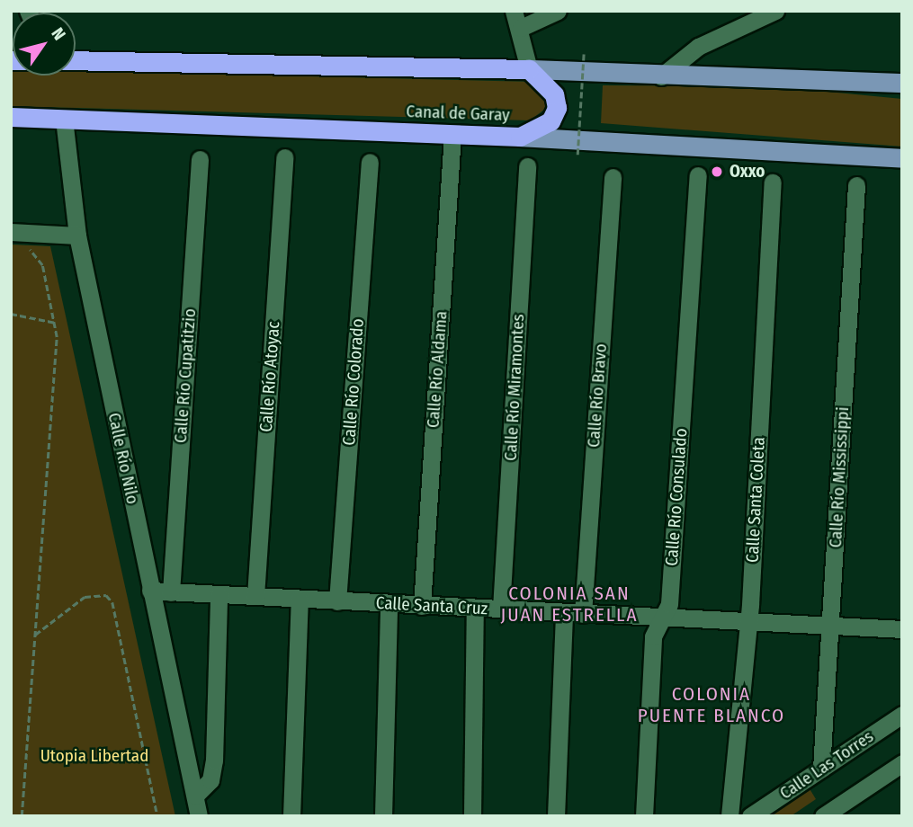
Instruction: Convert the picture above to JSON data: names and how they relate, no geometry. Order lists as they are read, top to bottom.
{
  "streets": {
    "highway": ["Canal de Garay"],
    "street": [
      "Calle Río Aldama",
      "Calle Río Cupatitzio",
      "Calle Río Atoyac",
      "Calle Río Colorado",
      "Calle Río Miramontes",
      "Calle Río Bravo",
      "Calle Río Nilo",
      "Calle Río Mississippi",
      "Calle Río Consulado",
      "Calle Santa Coleta",
      "Calle Santa Cruz",
      "Calle Las Torres"
    ]
  },
  "crossings": [
    ["Canal de Garay", "Calle Río Aldama"],
    ["Canal de Garay", "Calle Río Nilo"],
    ["Calle Río Aldama", "Calle Santa Cruz"],
    ["Calle Río Cupatitzio", "Calle Santa Cruz"],
    ["Calle Río Atoyac", "Calle Santa Cruz"],
    ["Calle Río Colorado", "Calle Santa Cruz"],
    ["Calle Río Miramontes", "Calle Santa Cruz"],
    ["Calle Río Bravo", "Calle Santa Cruz"],
    ["Calle Río Nilo", "Calle Santa Cruz"],
    ["Calle Río Mississippi", "Calle Santa Cruz"],
    ["Calle Río Mississippi", "Calle Las Torres"],
    ["Calle Río Consulado", "Calle Santa Cruz"],
    ["Calle Santa Coleta", "Calle Santa Cruz"]
  ],
  "districts": ["COLONIA SAN JUAN ESTRELLA", "COLONIA PUENTE BLANCO"],
  "parks": ["Utopia Libertad"],
  "places": ["Oxxo"],
  "north": "top right"
}
